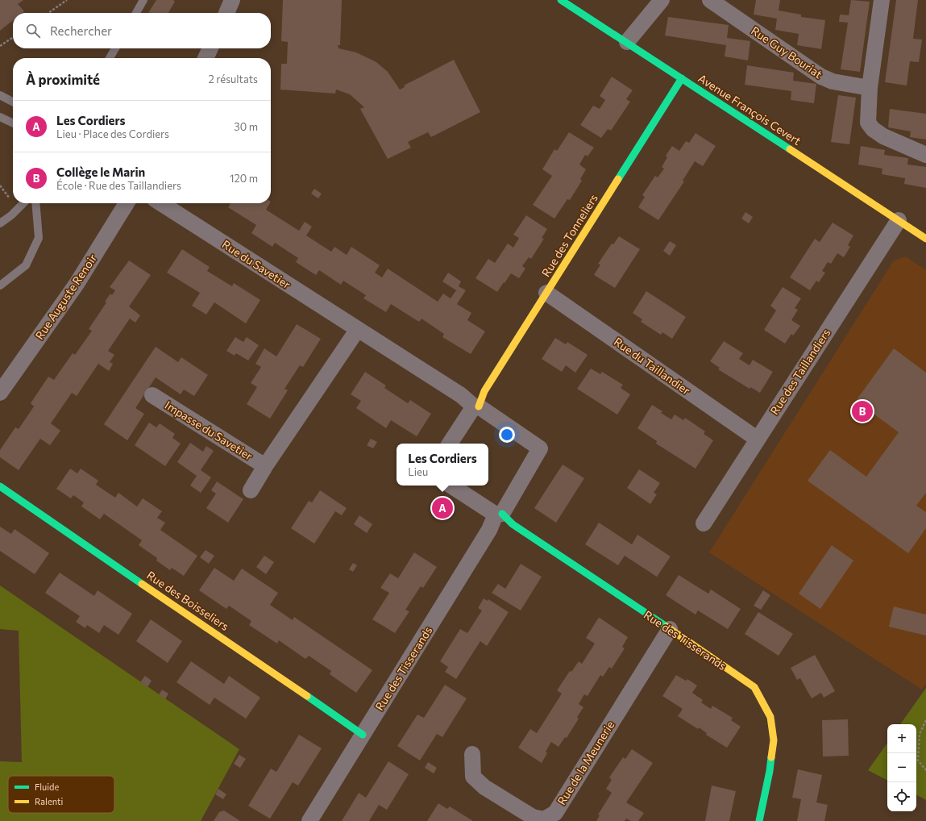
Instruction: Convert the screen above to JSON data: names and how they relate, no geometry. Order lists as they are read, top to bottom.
{
  "streets": {
    "street": [
      "Rue Guy Bouriat",
      "Avenue François Cevert",
      "Rue des Tonneliers",
      "Rue du Savetier",
      "Rue Auguste Renoir",
      "Rue du Taillandier",
      "Rue des Taillandiers",
      "Impasse du Savetier",
      "Rue des Boisseliers",
      "Rue des Tisserands",
      "Rue de la Meunerie"
    ]
  },
  "crossings": [
    ["Avenue François Cevert", "Rue des Tonneliers"],
    ["Avenue François Cevert", "Rue des Taillandiers"],
    ["Rue des Tonneliers", "Rue du Savetier"],
    ["Rue des Tonneliers", "Rue du Taillandier"],
    ["Rue du Savetier", "Rue des Tisserands"],
    ["Rue du Taillandier", "Rue des Taillandiers"],
    ["Rue des Boisseliers", "Rue des Tisserands"],
    ["Rue des Tisserands", "Rue de la Meunerie"]
  ],
  "legend": ["Fluide", "Ralenti"],
  "page": {
    "search": "Rechercher",
    "heading": ["À proximité", "2 résultats"],
    "list": [
      {
        "mark": "A",
        "name": "Les Cordiers",
        "note": "Lieu · Place des Cordiers",
        "value": "30 m"
      },
      {
        "mark": "B",
        "name": "Collège le Marin",
        "note": "École · Rue des Taillandiers",
        "value": "120 m"
      }
    ],
    "pins": ["B", "A"],
    "popup": ["Les Cordiers", "Lieu"],
    "map_buttons": ["+", "−"]
  }
}
